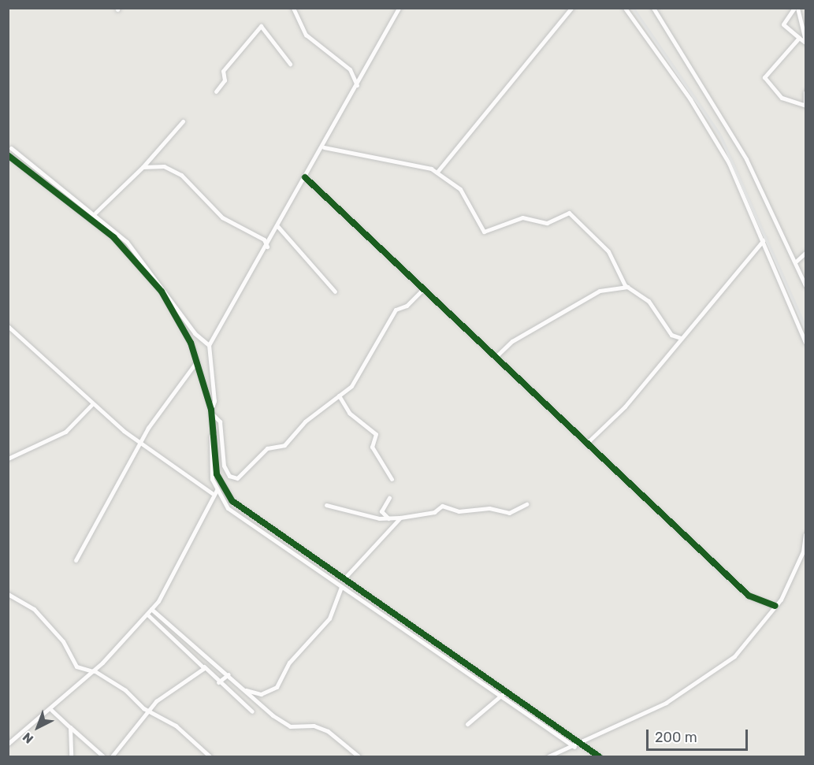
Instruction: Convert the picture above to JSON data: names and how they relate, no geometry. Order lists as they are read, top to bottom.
{
  "scale_bar": "200 m",
  "north": "bottom left"
}
